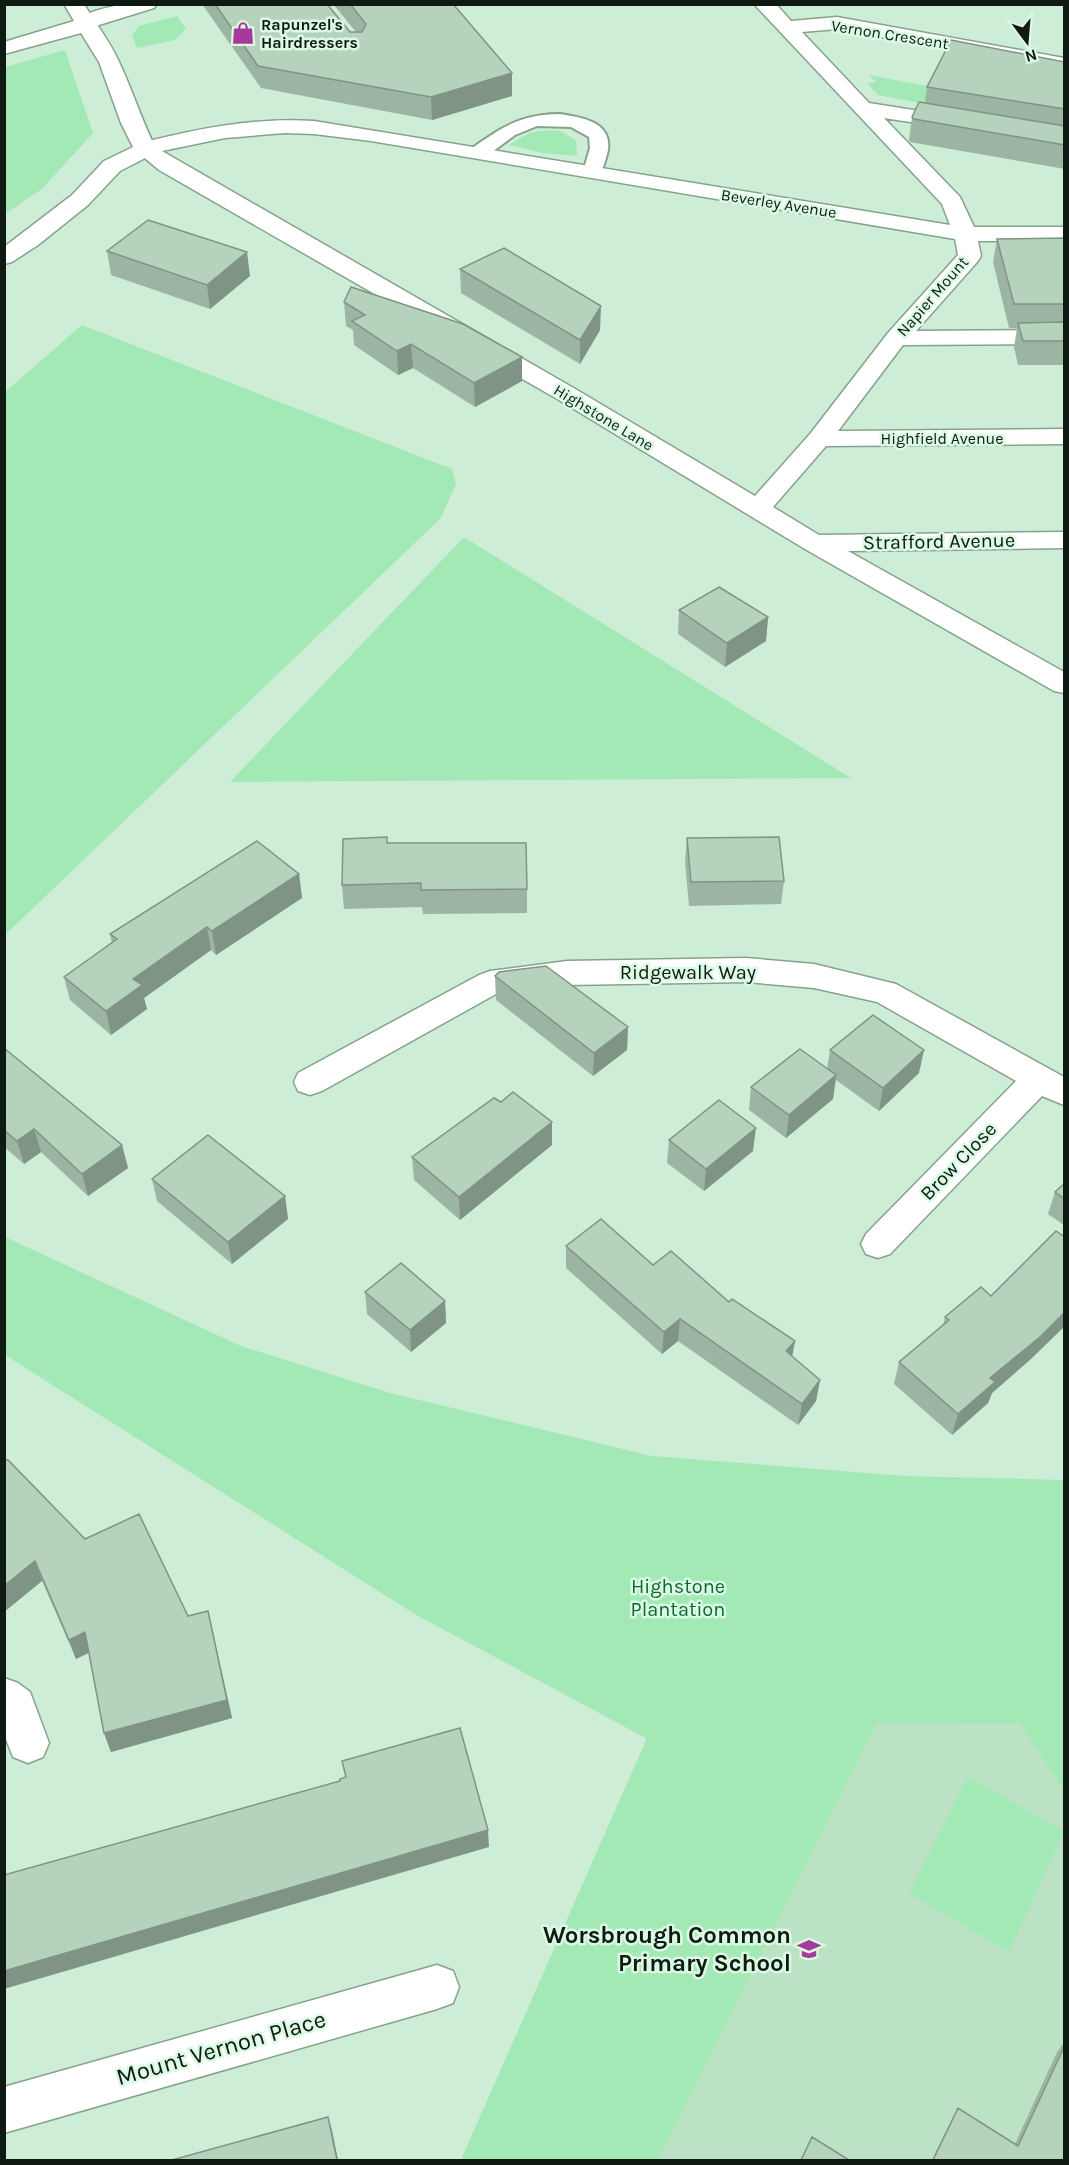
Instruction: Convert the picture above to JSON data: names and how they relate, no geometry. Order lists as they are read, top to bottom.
{
  "streets": {
    "street": [
      "Vernon Crescent",
      "Beverley Avenue",
      "Napier Mount",
      "Highstone Lane",
      "Highfield Avenue",
      "Strafford Avenue",
      "Ridgewalk Way",
      "Brow Close",
      "Mount Vernon Place"
    ]
  },
  "crossings": [
    ["Vernon Crescent", "Napier Mount"],
    ["Beverley Avenue", "Napier Mount"],
    ["Beverley Avenue", "Highstone Lane"],
    ["Napier Mount", "Highstone Lane"],
    ["Napier Mount", "Highfield Avenue"],
    ["Highstone Lane", "Strafford Avenue"],
    ["Ridgewalk Way", "Brow Close"]
  ],
  "parks": ["Highstone Plantation"],
  "places": {
    "shop": ["Rapunzel's Hairdressers"],
    "school or university": ["Worsbrough Common Primary School"]
  },
  "north": "bottom"
}
